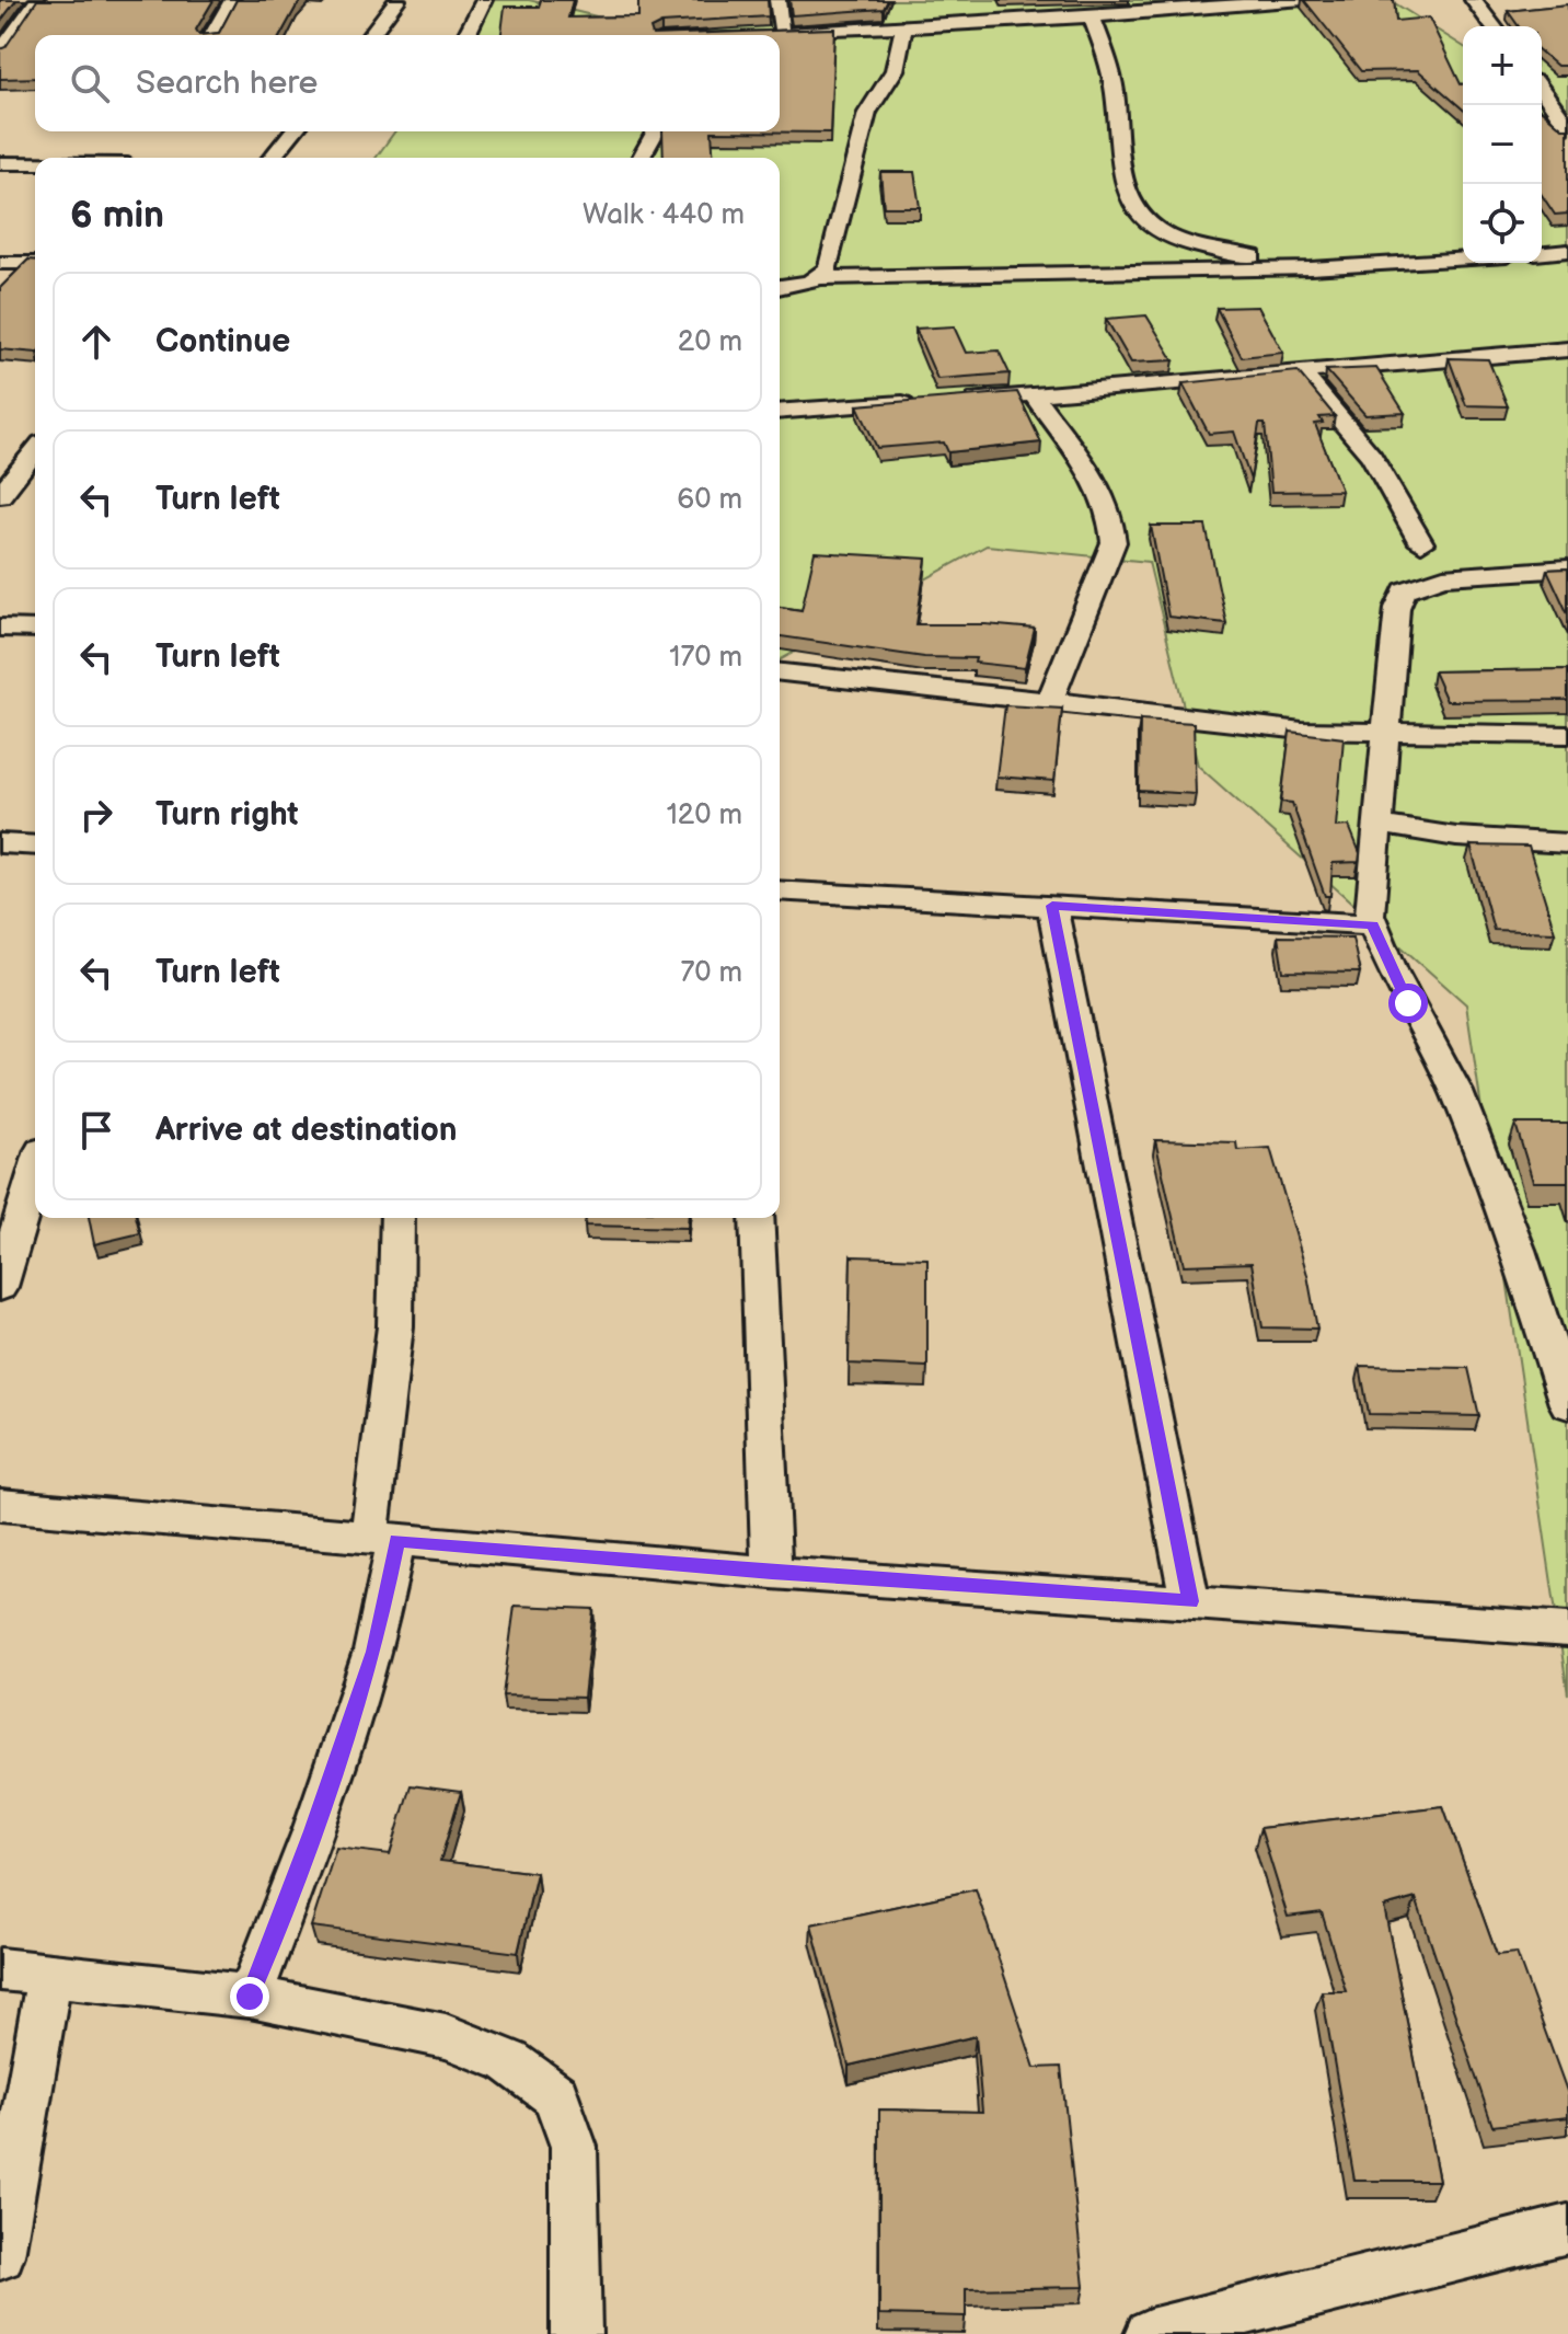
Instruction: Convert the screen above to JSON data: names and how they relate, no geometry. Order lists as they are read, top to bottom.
{
  "page": {
    "map_buttons": ["+", "−"],
    "search": "Search here",
    "heading": ["6 min", "Walk · 440 m"],
    "list": [
      ["Continue", "20 m"],
      ["Turn left", "60 m"],
      ["Turn left", "170 m"],
      ["Turn right", "120 m"],
      ["Turn left", "70 m"],
      "Arrive at destination"
    ]
  }
}
